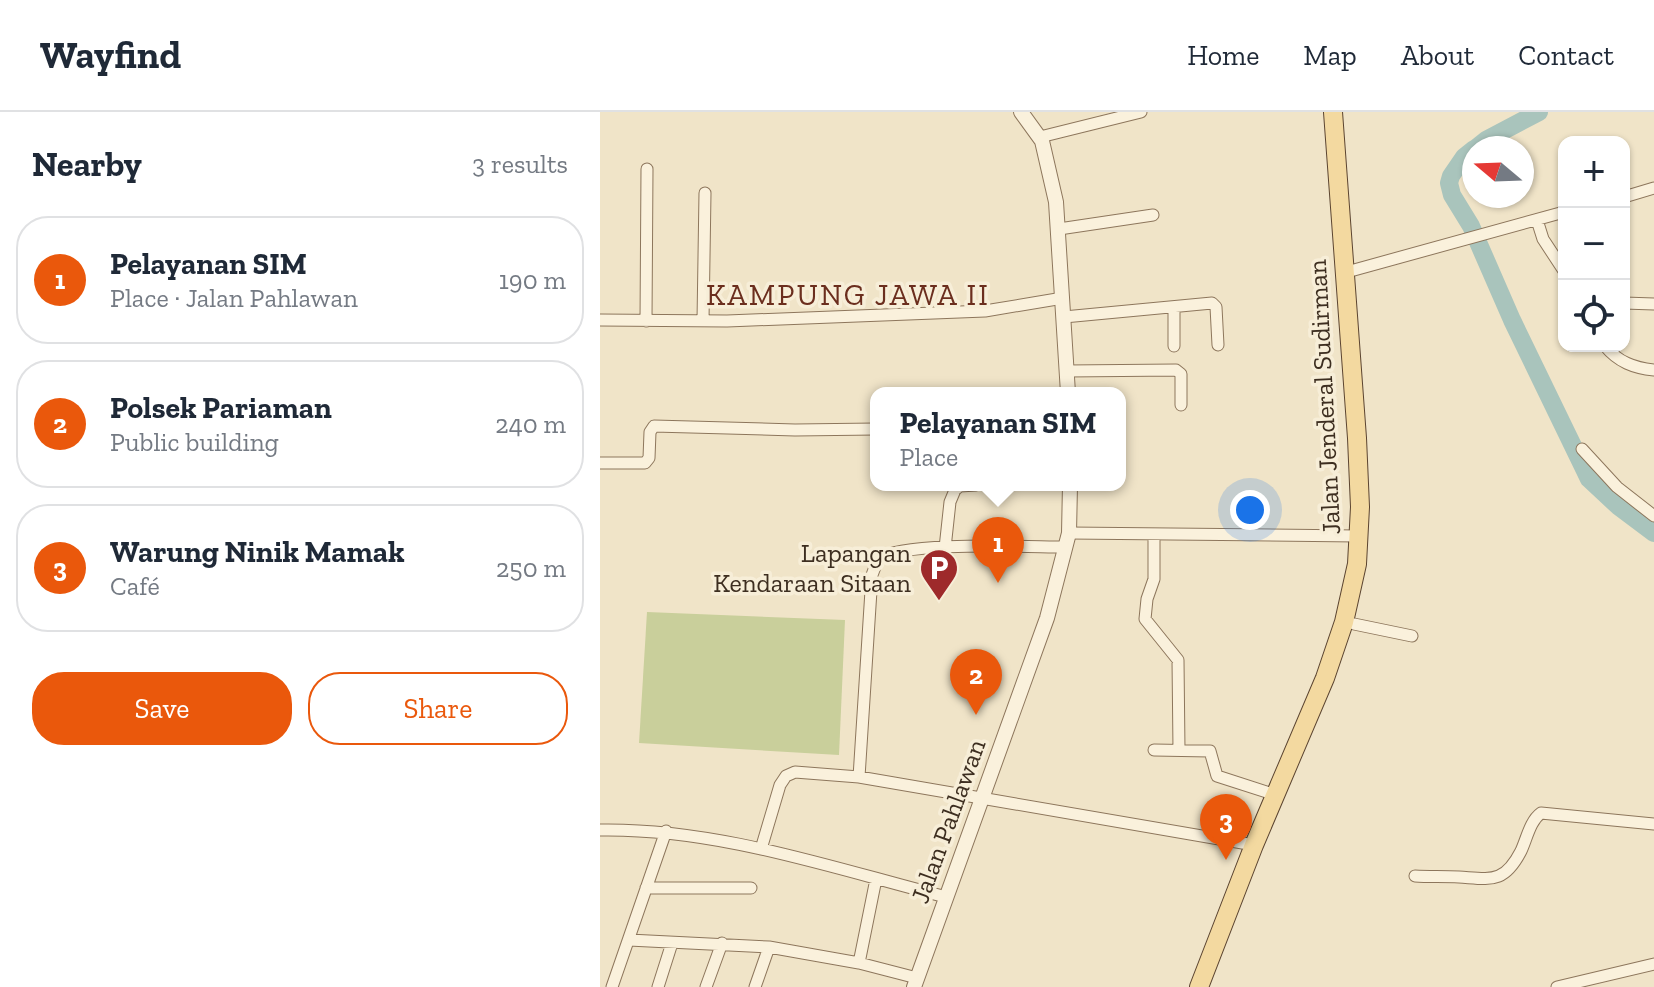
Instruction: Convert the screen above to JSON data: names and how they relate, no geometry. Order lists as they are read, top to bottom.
{
  "streets": {
    "main road": ["Jalan Jenderal Sudirman"],
    "street": ["Jalan Pahlawan"]
  },
  "districts": ["KAMPUNG JAWA II"],
  "places": {
    "parking": ["Lapangan Kendaraan Sitaan"]
  },
  "north": "left",
  "page": {
    "header": "Wayfind",
    "nav": [
      "Home",
      "Map",
      "About",
      "Contact"
    ],
    "heading": ["Nearby", "3 results"],
    "map_buttons": ["+", "−"],
    "list": [
      {
        "mark": "1",
        "name": "Pelayanan SIM",
        "note": "Place · Jalan Pahlawan",
        "value": "190 m"
      },
      {
        "mark": "2",
        "name": "Polsek Pariaman",
        "note": "Public building",
        "value": "240 m"
      },
      {
        "mark": "3",
        "name": "Warung Ninik Mamak",
        "note": "Café",
        "value": "250 m"
      }
    ],
    "popup": ["Pelayanan SIM", "Place"],
    "pins": ["1", "2", "3"],
    "buttons": ["Save", "Share"]
  }
}
